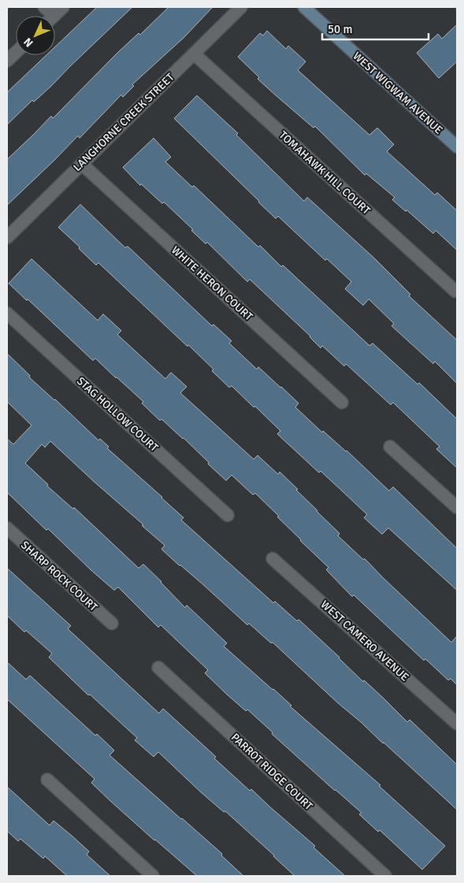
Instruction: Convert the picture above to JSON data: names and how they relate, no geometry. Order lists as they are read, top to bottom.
{
  "streets": {
    "street": [
      "WEST WIGWAM AVENUE",
      "LANGHORNE CREEK STREET",
      "TOMAHAWK HILL COURT",
      "WHITE HERON COURT",
      "STAG HOLLOW COURT",
      "SHARP ROCK COURT",
      "WEST CAMERO AVENUE",
      "PARROT RIDGE COURT"
    ]
  },
  "crossings": [
    ["LANGHORNE CREEK STREET", "TOMAHAWK HILL COURT"],
    ["LANGHORNE CREEK STREET", "WHITE HERON COURT"]
  ],
  "scale_bar": "50 m",
  "north": "bottom left"
}
